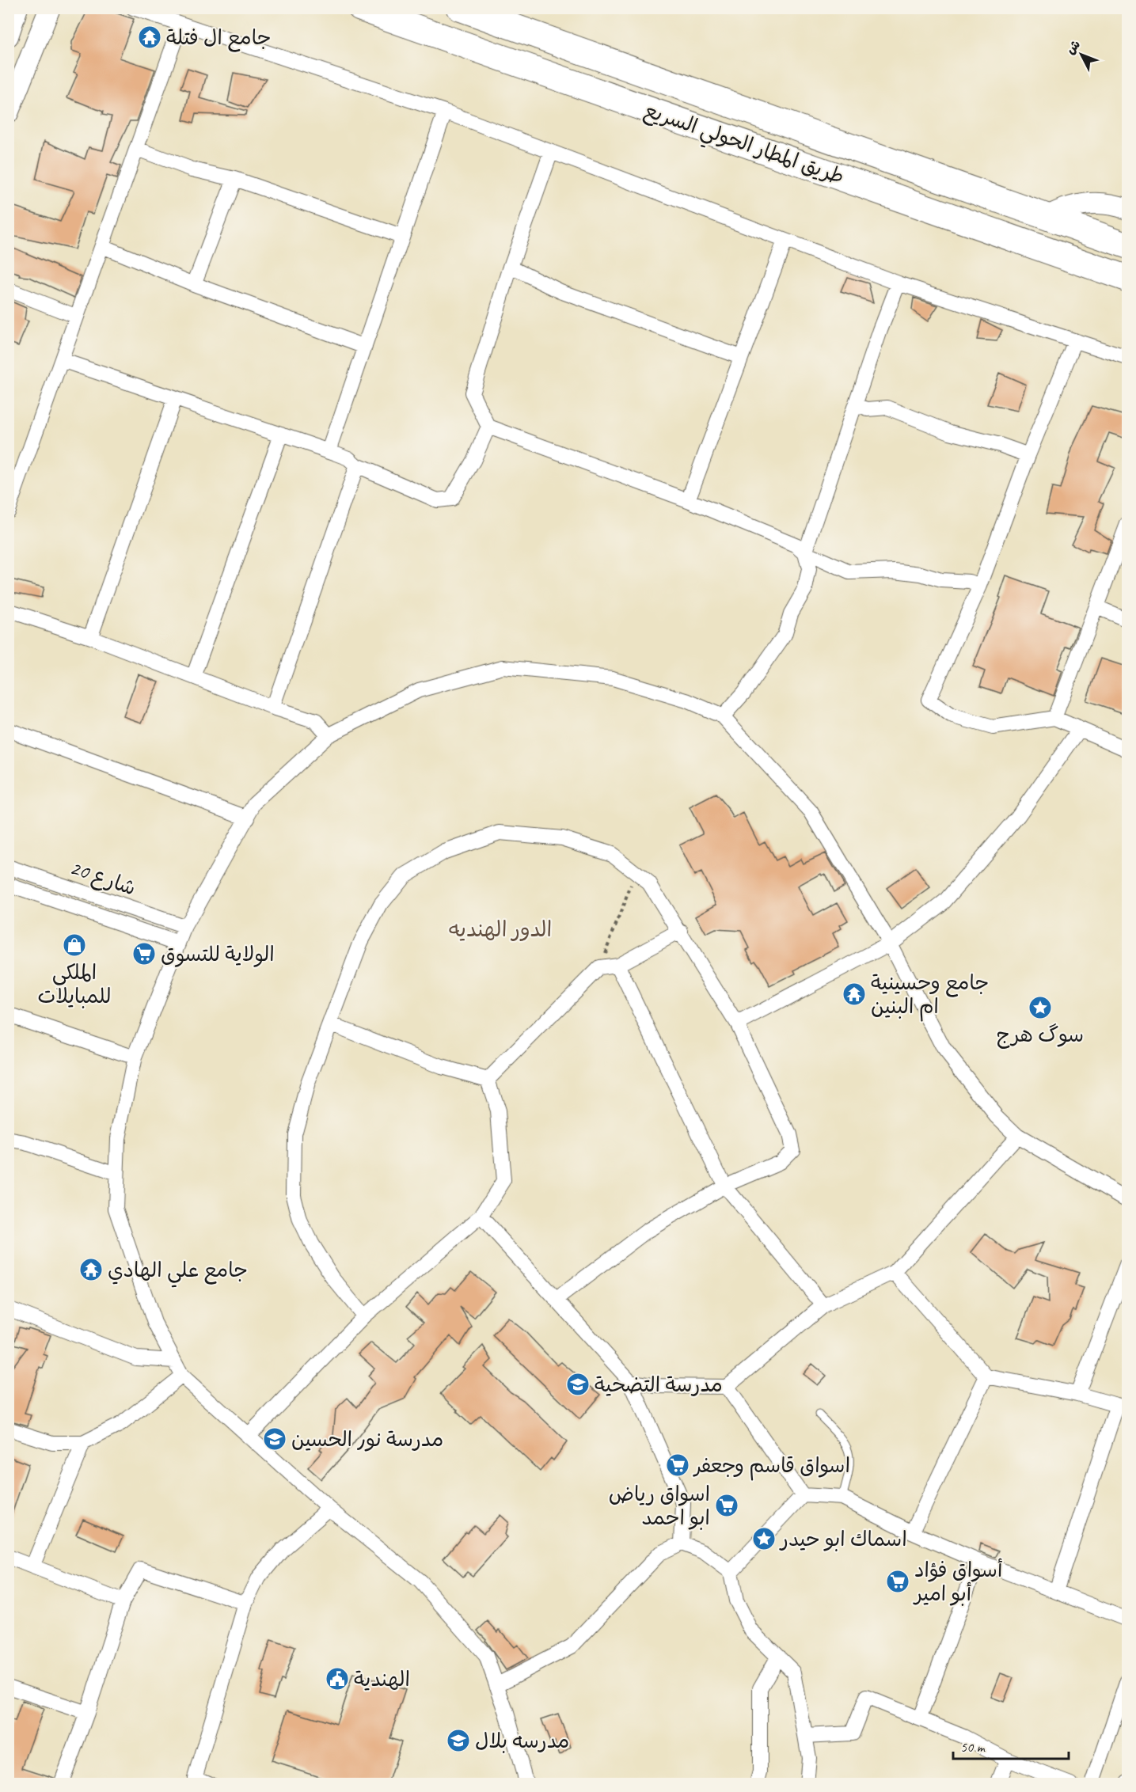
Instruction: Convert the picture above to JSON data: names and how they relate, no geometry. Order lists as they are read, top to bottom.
{
  "streets": {
    "highway": ["طريق المطار الحولي السريع"],
    "street": ["شارع 20"]
  },
  "districts": ["الدور الهنديه"],
  "places": {
    "temple": ["جامع ال فتلة", "جامع وحسينية ام البنين", "جامع علي الهادي"],
    "shop": ["الملكي للمبايلات"],
    "supermarket": [
      "الولاية للتسوق",
      "اسواق قاسم وجعفر",
      "اسواق رياض ابو احمد",
      "أسواق فؤاد أبو امير"
    ],
    "place": ["سوگ هرج", "اسماك ابو حيدر"],
    "school or university": ["مدرسة التضحية", "مدرسة نور الحسين", "مدرسه بلال"],
    "public building": ["الهندية"]
  },
  "scale_bar": "50 m",
  "north": "top left"
}
